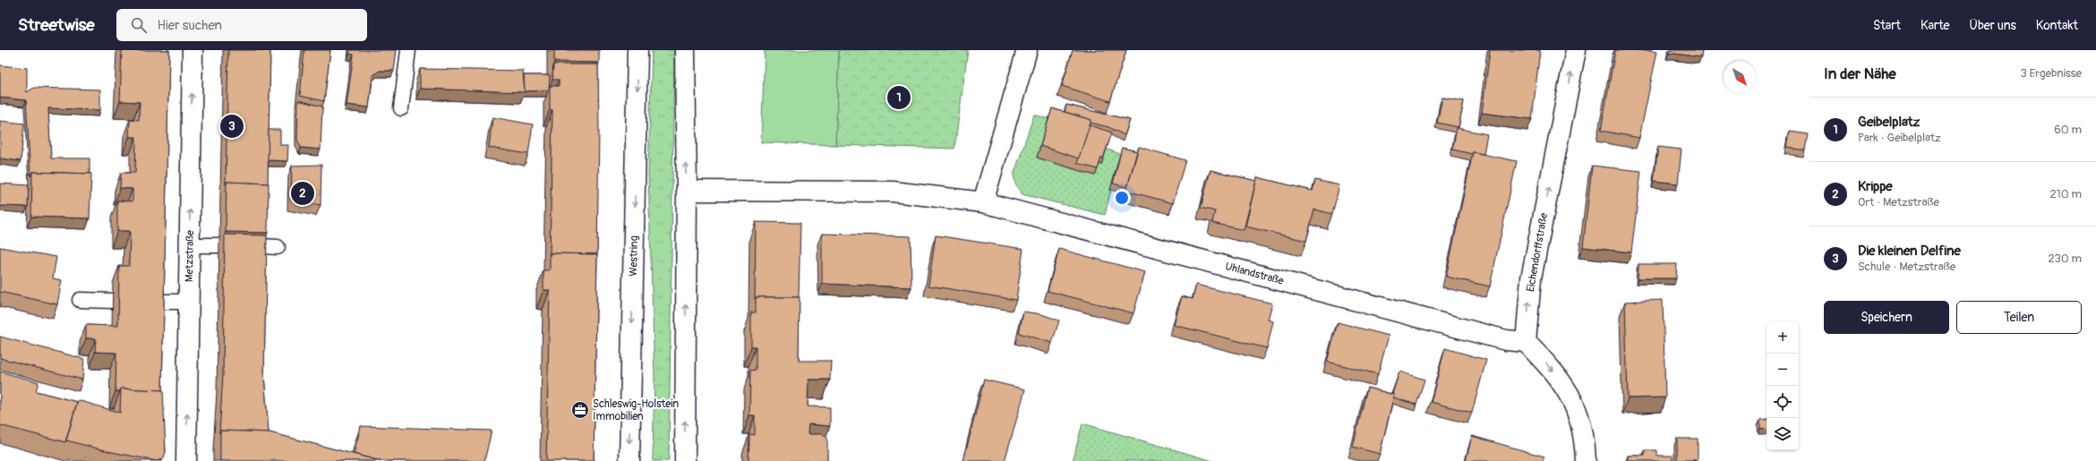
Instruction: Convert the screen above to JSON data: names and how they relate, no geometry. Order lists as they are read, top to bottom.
{
  "streets": {
    "street": [
      "Eichendorffstraße",
      "Metzstraße",
      "Westring",
      "Uhlandstraße"
    ]
  },
  "crossings": [
    ["Eichendorffstraße", "Uhlandstraße"]
  ],
  "one_way": ["Eichendorffstraße", "Metzstraße"],
  "places": {
    "office": ["Schleswig-Holstein Immobilien"]
  },
  "north": "bottom right",
  "page": {
    "header": "Streetwise",
    "search": "Hier suchen",
    "nav": [
      "Start",
      "Karte",
      "Über uns",
      "Kontakt"
    ],
    "heading": ["In der Nähe", "3 Ergebnisse"],
    "pins": ["1", "3", "2"],
    "list": [
      {
        "mark": "1",
        "name": "Geibelplatz",
        "note": "Park · Geibelplatz",
        "value": "60 m"
      },
      {
        "mark": "2",
        "name": "Krippe",
        "note": "Ort · Metzstraße",
        "value": "210 m"
      },
      {
        "mark": "3",
        "name": "Die kleinen Delfine",
        "note": "Schule · Metzstraße",
        "value": "230 m"
      }
    ],
    "buttons": ["Speichern", "Teilen"],
    "map_buttons": ["+", "−"]
  }
}
